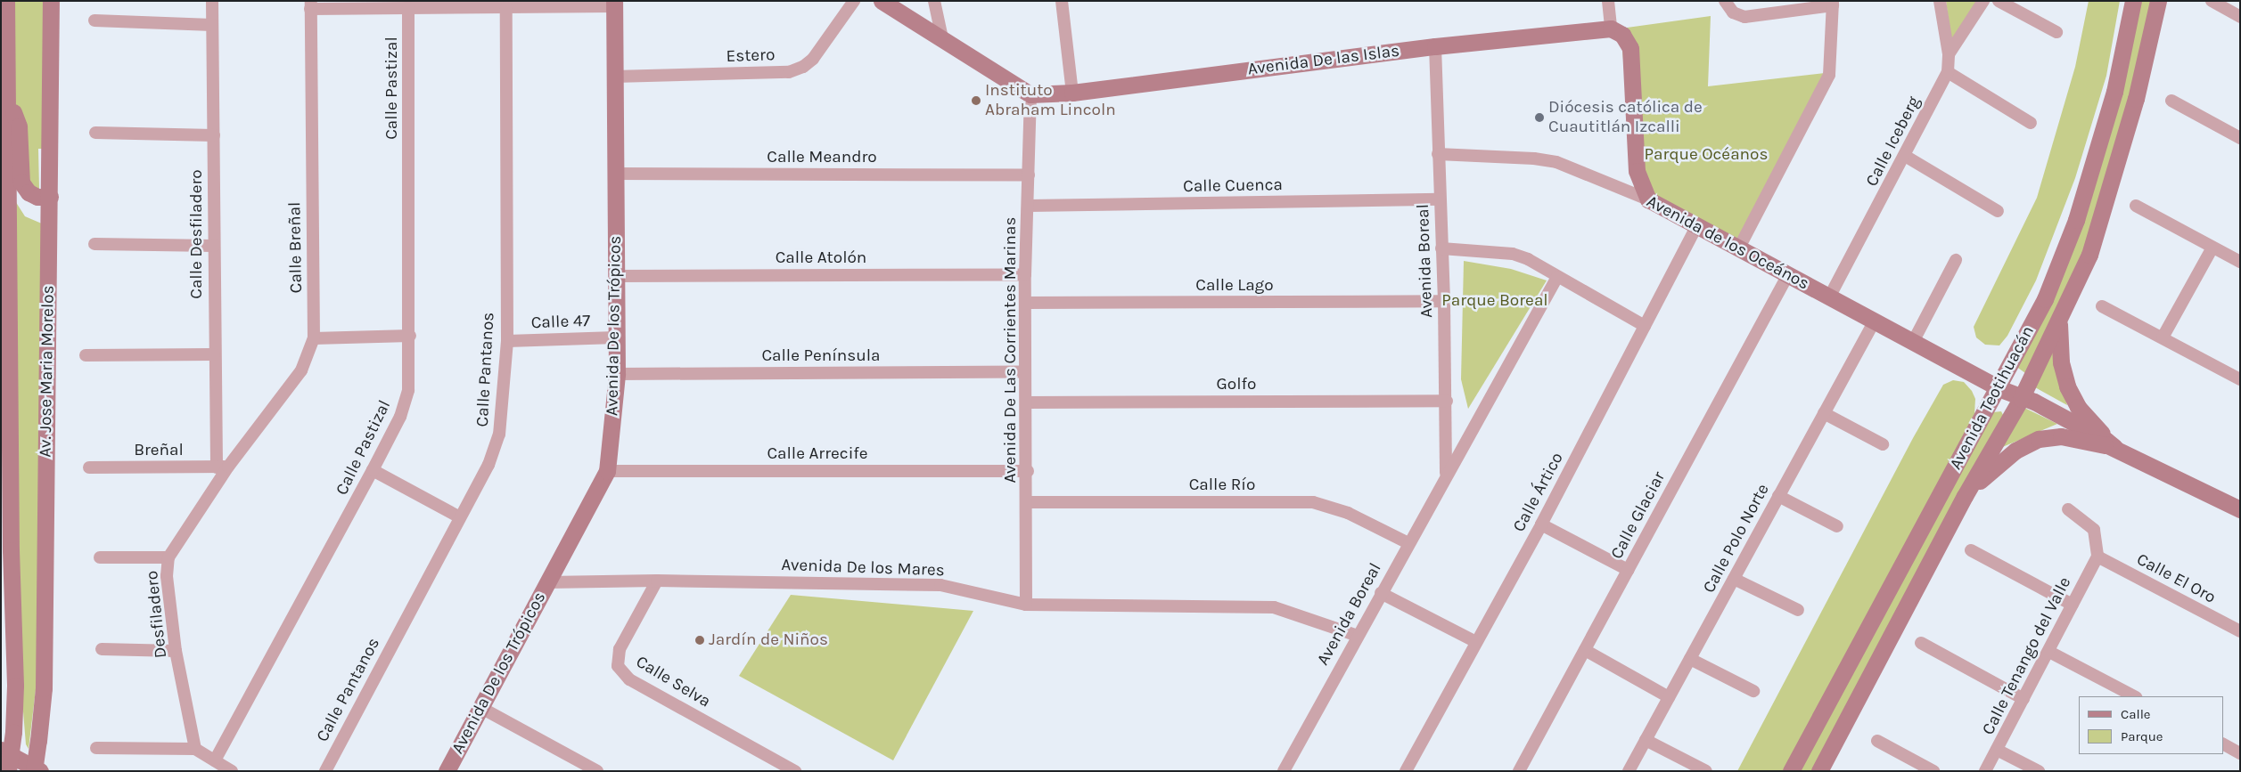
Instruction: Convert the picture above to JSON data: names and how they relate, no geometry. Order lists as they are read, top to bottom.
{
  "streets": {
    "main road": [
      "Avenida De las Islas",
      "Avenida de los Oceános",
      "Avenida De los Trópicos",
      "Av. Jose Maria Morelos",
      "Avenida Teotihuacán"
    ],
    "street": [
      "Estero",
      "Calle Pastizal",
      "Calle Iceberg",
      "Calle Meandro",
      "Calle Cuenca",
      "Calle Desfiladero",
      "Calle Breñal",
      "Calle Atolón",
      "Avenida Boreal",
      "Calle Lago",
      "Calle 47",
      "Avenida De Las Corrientes Marinas",
      "Calle Península",
      "Calle Pantanos",
      "Golfo",
      "Breñal",
      "Calle Arrecife",
      "Calle Río",
      "Calle Ártico",
      "Calle Glaciar",
      "Calle Polo Norte",
      "Avenida De los Mares",
      "Calle El Oro",
      "Desfiladero",
      "Calle Tenango del Valle",
      "Calle Selva"
    ]
  },
  "crossings": [
    ["Estero", "Avenida De los Trópicos"],
    ["Avenida De las Islas", "Avenida Boreal"],
    ["Avenida De las Islas", "Avenida De Las Corrientes Marinas"],
    ["Calle Iceberg", "Avenida de los Oceános"],
    ["Calle Meandro", "Avenida De los Trópicos"],
    ["Calle Meandro", "Avenida De Las Corrientes Marinas"],
    ["Calle Cuenca", "Avenida Boreal"],
    ["Calle Cuenca", "Avenida De Las Corrientes Marinas"],
    ["Calle Desfiladero", "Calle Breñal"],
    ["Calle Desfiladero", "Breñal"],
    ["Calle Desfiladero", "Desfiladero"],
    ["Avenida de los Oceános", "Avenida Boreal"],
    ["Avenida de los Oceános", "Avenida Teotihuacán"],
    ["Avenida de los Oceános", "Calle Ártico"],
    ["Avenida de los Oceános", "Calle Glaciar"],
    ["Avenida de los Oceános", "Calle Polo Norte"],
    ["Calle Breñal", "Breñal"],
    ["Calle Breñal", "Desfiladero"],
    ["Calle Atolón", "Avenida De los Trópicos"],
    ["Calle Atolón", "Avenida De Las Corrientes Marinas"],
    ["Avenida Boreal", "Calle Lago"],
    ["Avenida Boreal", "Golfo"],
    ["Avenida Boreal", "Calle Río"],
    ["Avenida Boreal", "Avenida De los Mares"],
    ["Calle Lago", "Avenida De Las Corrientes Marinas"],
    ["Calle 47", "Avenida De los Trópicos"],
    ["Calle 47", "Calle Pantanos"],
    ["Avenida De los Trópicos", "Calle Península"],
    ["Avenida De los Trópicos", "Calle Arrecife"],
    ["Avenida De los Trópicos", "Avenida De los Mares"],
    ["Avenida De Las Corrientes Marinas", "Calle Península"],
    ["Avenida De Las Corrientes Marinas", "Golfo"],
    ["Avenida De Las Corrientes Marinas", "Calle Arrecife"],
    ["Avenida De Las Corrientes Marinas", "Calle Río"],
    ["Avenida De Las Corrientes Marinas", "Avenida De los Mares"],
    ["Breñal", "Desfiladero"],
    ["Avenida De los Mares", "Calle Selva"],
    ["Calle El Oro", "Calle Tenango del Valle"]
  ],
  "parks": ["Parque Océanos", "Parque Boreal"],
  "places": ["Instituto Abraham Lincoln", "Diócesis católica de Cuautitlán Izcalli", "Jardín de Niños"],
  "legend": ["Calle", "Parque"]
}
